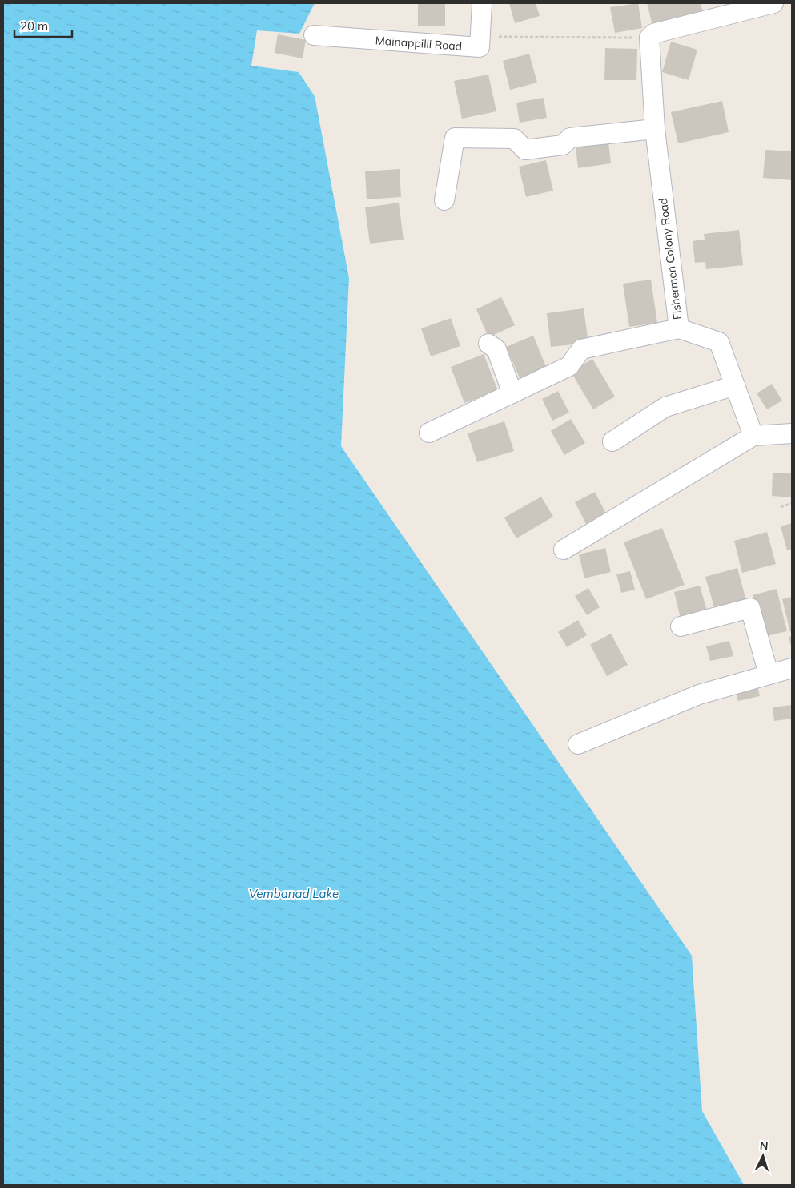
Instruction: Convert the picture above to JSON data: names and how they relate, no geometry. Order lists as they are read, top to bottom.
{
  "streets": {
    "street": ["Mainappilli Road", "Fishermen Colony Road"]
  },
  "water": ["Vembanad Lake"],
  "scale_bar": "20 m",
  "north": "top"
}
